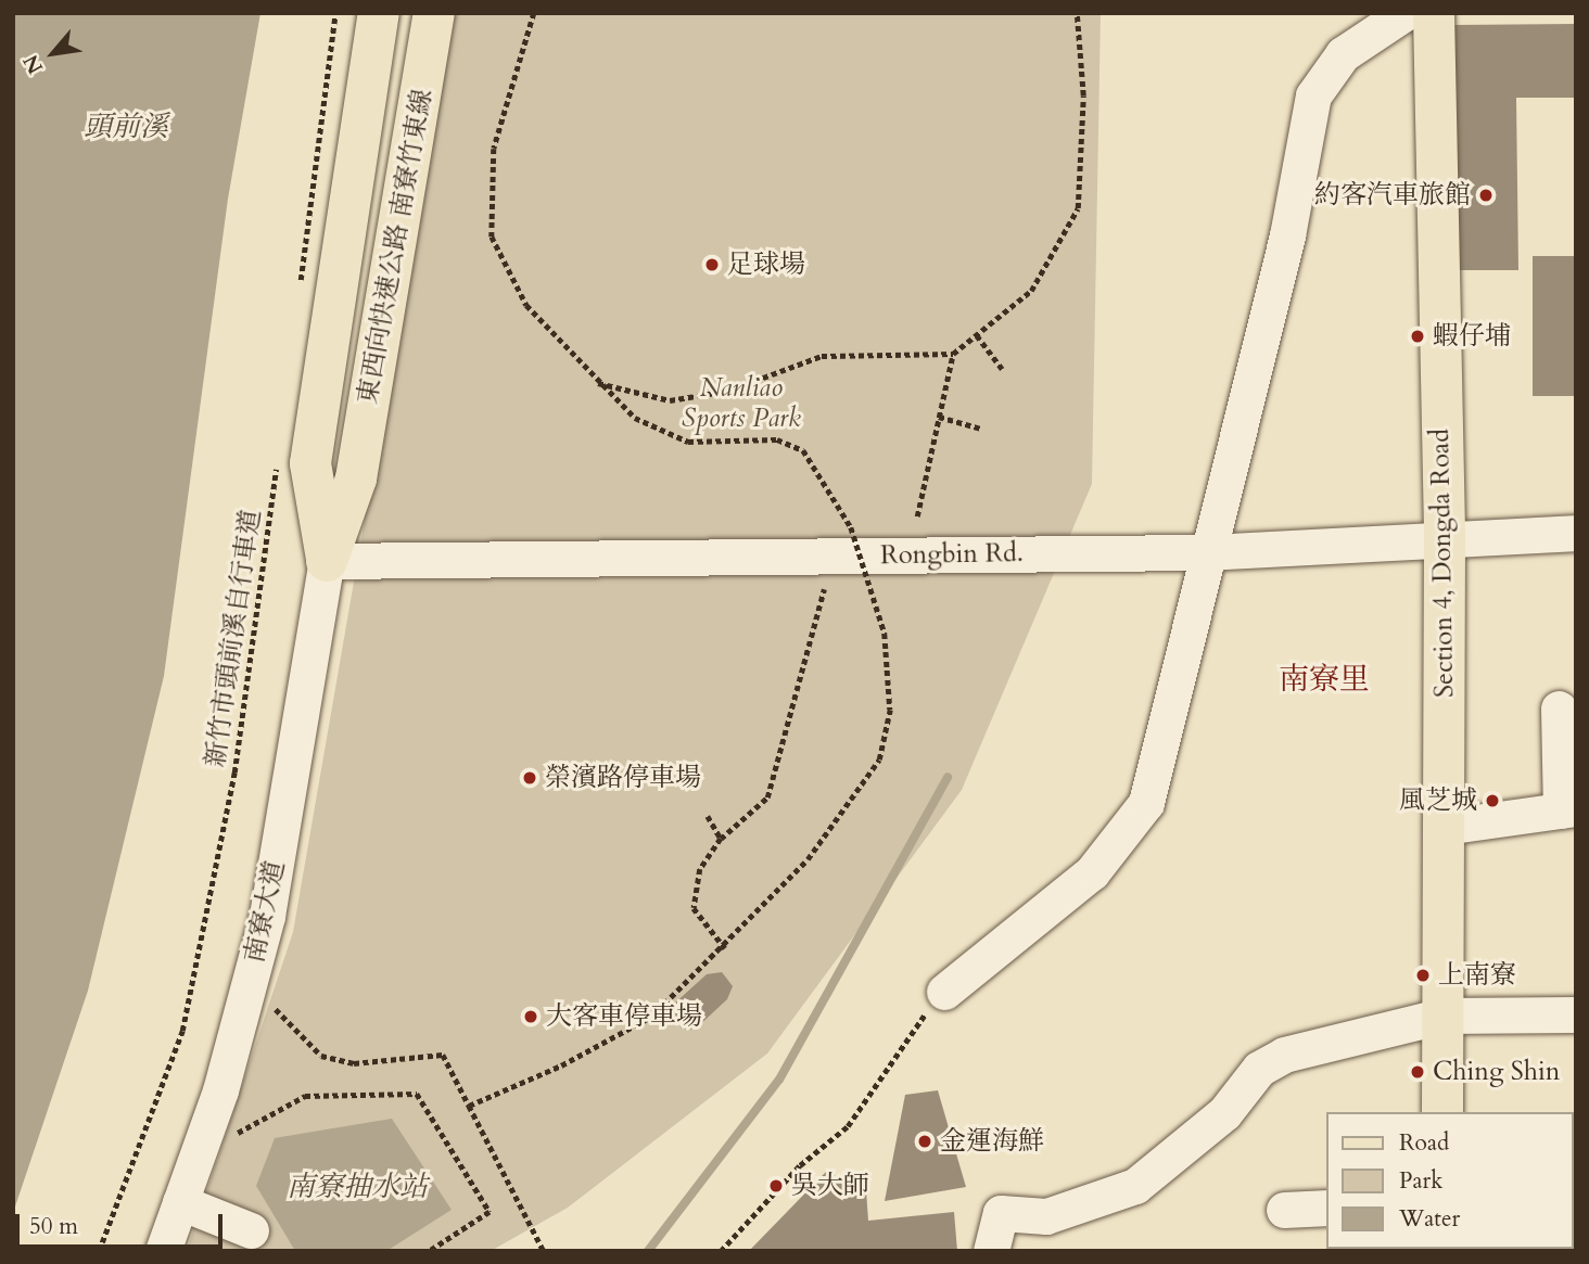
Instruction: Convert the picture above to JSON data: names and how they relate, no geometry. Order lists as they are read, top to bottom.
{
  "streets": {
    "main road": ["東西向快速公路 南寮竹東線", "Section 4, Dongda Road"],
    "street": ["Rongbin Rd.", "南寮大道"],
    "path": ["新竹市頭前溪自行車道"]
  },
  "crossings": [
    ["東西向快速公路 南寮竹東線", "Rongbin Rd."],
    ["東西向快速公路 南寮竹東線", "新竹市頭前溪自行車道"],
    ["東西向快速公路 南寮竹東線", "南寮大道"],
    ["Rongbin Rd.", "Section 4, Dongda Road"],
    ["Rongbin Rd.", "南寮大道"]
  ],
  "districts": ["南寮里"],
  "water": ["頭前溪", "南寮抽水站"],
  "parks": ["Nanliao Sports Park"],
  "places": [
    "約客汽車旅館",
    "足球場",
    "蝦仔埔",
    "榮濱路停車場",
    "風芝城",
    "上南寮",
    "大客車停車場",
    "Ching Shin",
    "金運海鮮",
    "吳大師"
  ],
  "legend": ["Road", "Park", "Water"],
  "scale_bar": "50 m",
  "north": "bottom left"
}
